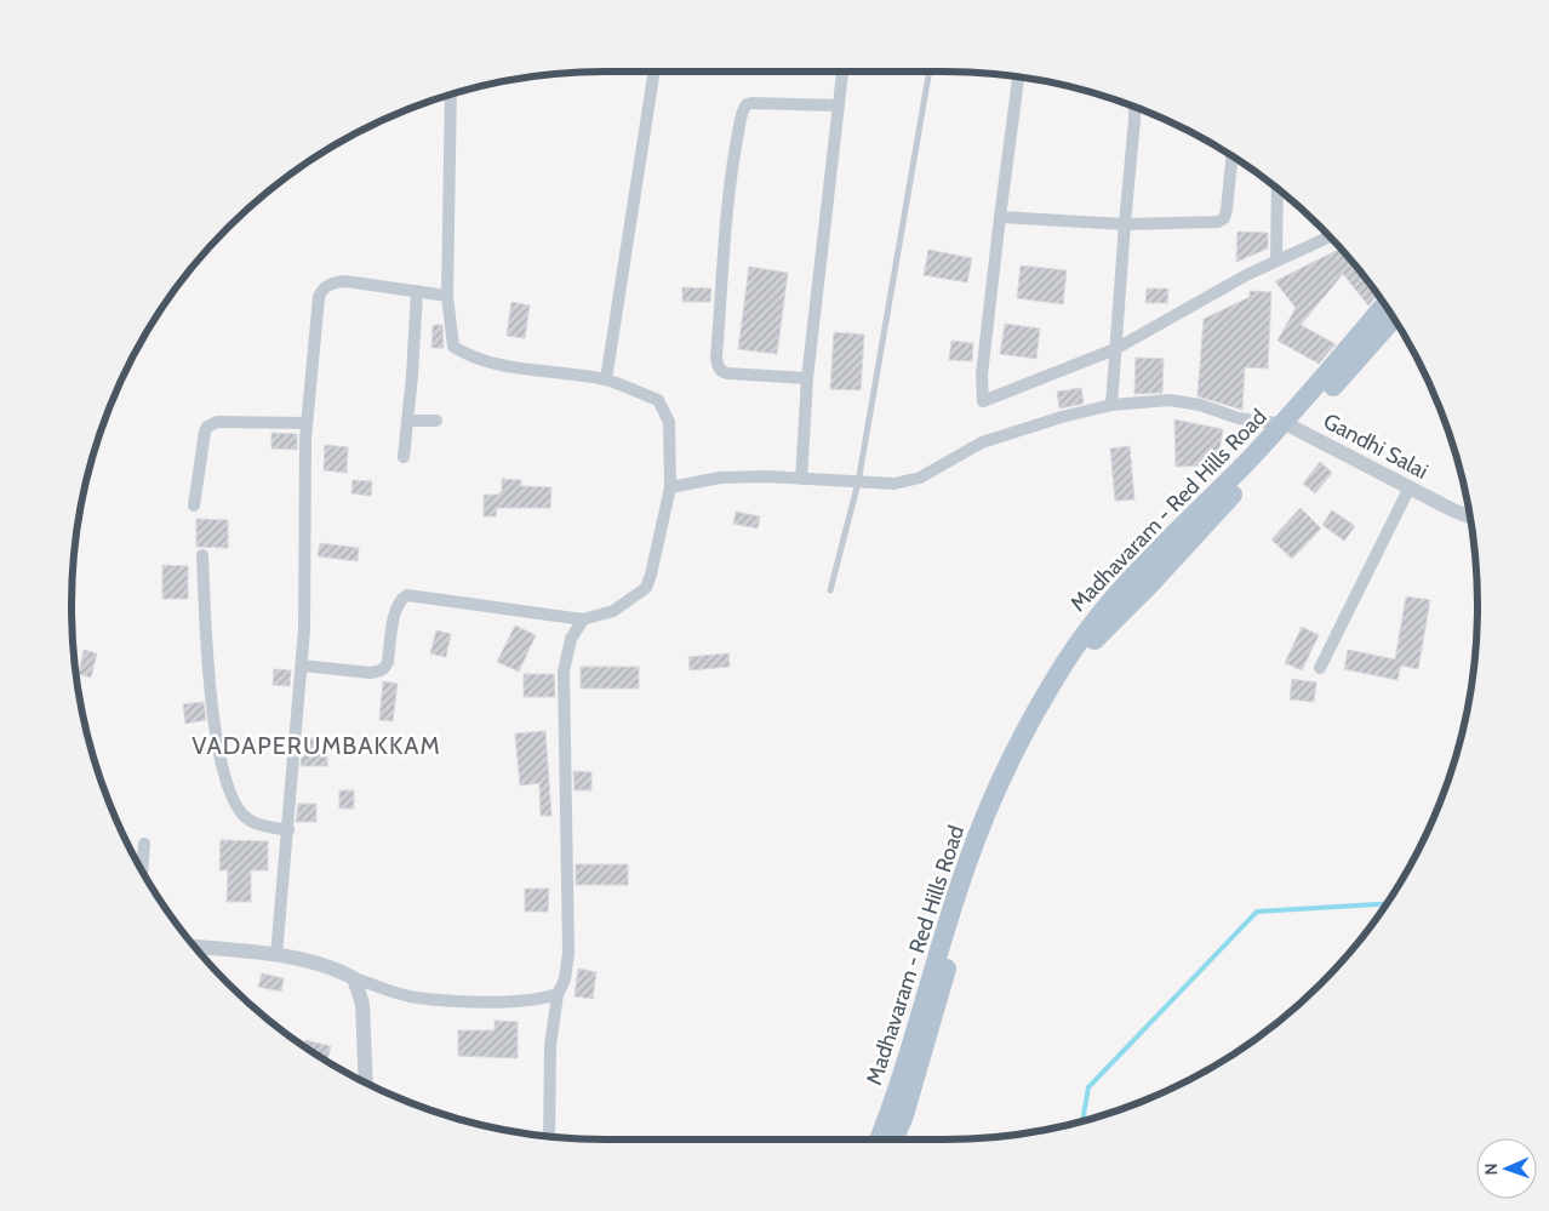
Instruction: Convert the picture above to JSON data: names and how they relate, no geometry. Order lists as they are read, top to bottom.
{
  "streets": {
    "main road": ["Madhavaram - Red Hills Road"],
    "street": ["Gandhi Salai"]
  },
  "crossings": [
    ["Gandhi Salai", "Madhavaram - Red Hills Road"]
  ],
  "districts": ["VADAPERUMBAKKAM"],
  "north": "left"
}
